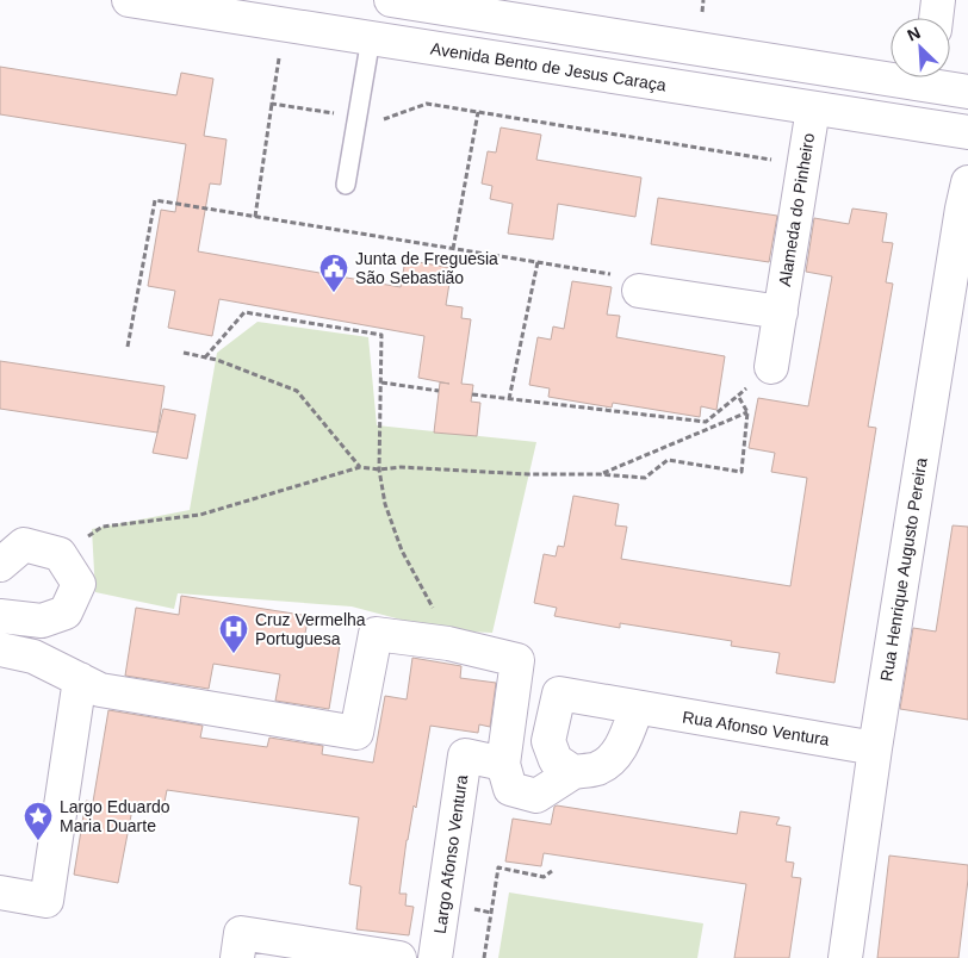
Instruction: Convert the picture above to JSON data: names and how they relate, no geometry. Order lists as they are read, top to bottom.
{
  "streets": {
    "street": [
      "Avenida Bento de Jesus Caraça",
      "Alameda do Pinheiro",
      "Rua Henrique Augusto Pereira",
      "Rua Afonso Ventura",
      "Largo Afonso Ventura"
    ]
  },
  "crossings": [
    ["Avenida Bento de Jesus Caraça", "Alameda do Pinheiro"],
    ["Rua Henrique Augusto Pereira", "Rua Afonso Ventura"]
  ],
  "places": {
    "public building": ["Junta de Freguesia São Sebastião"],
    "hospital": ["Cruz Vermelha Portuguesa"],
    "place": ["Largo Eduardo Maria Duarte"]
  },
  "north": "top left"
}
